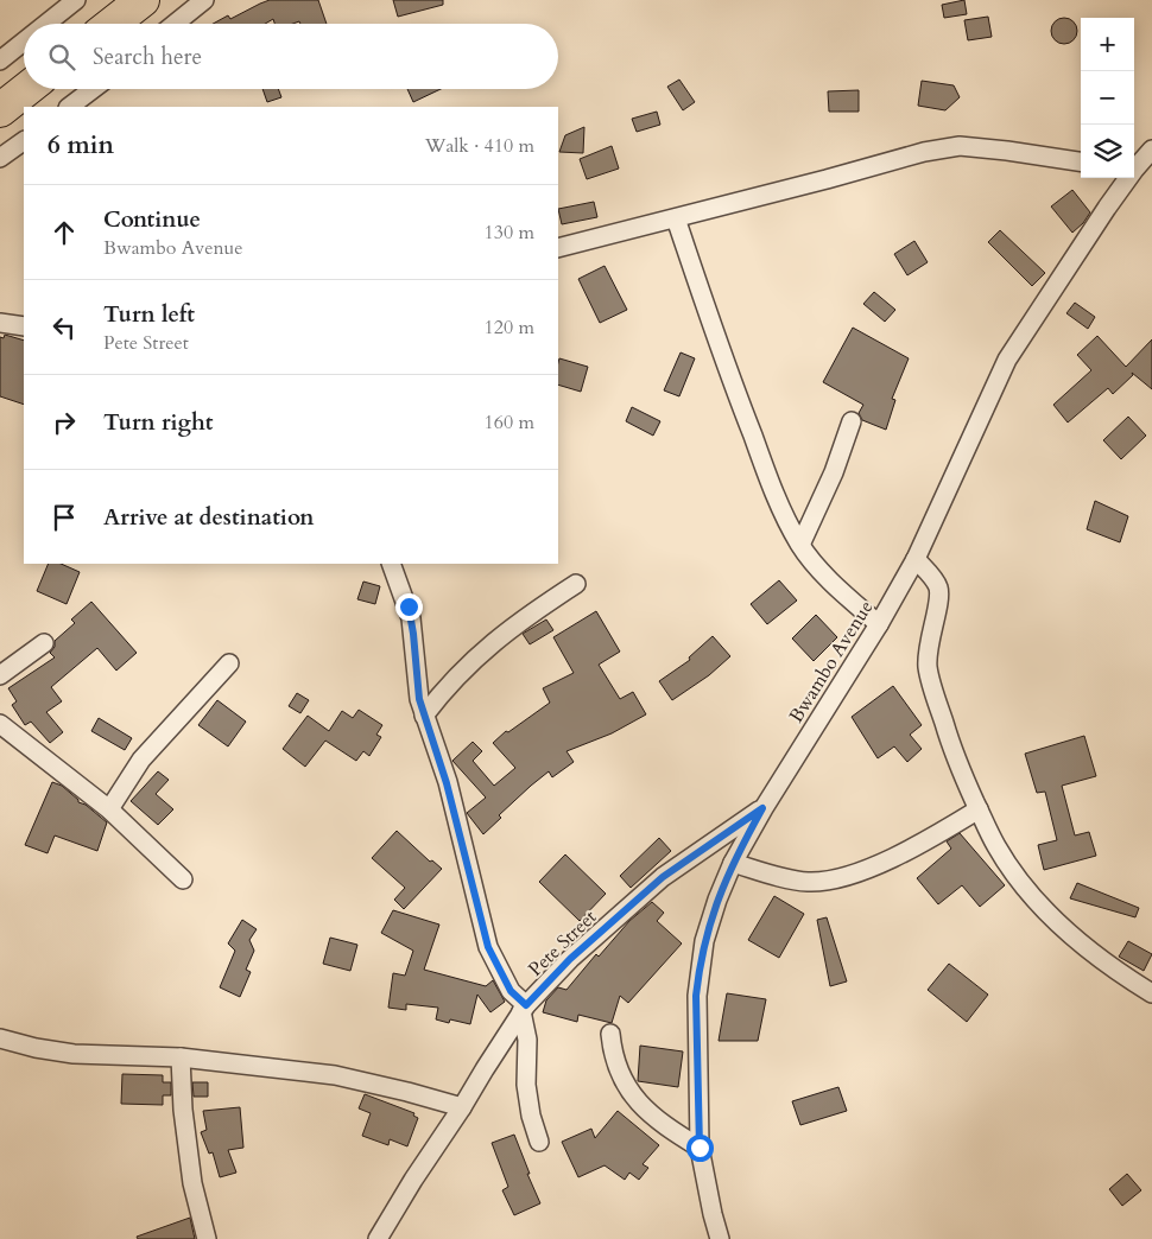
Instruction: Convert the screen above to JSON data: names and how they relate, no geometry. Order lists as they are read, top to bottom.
{
  "streets": {
    "street": ["Bwambo Avenue", "Pete Street"]
  },
  "crossings": [
    ["Bwambo Avenue", "Pete Street"]
  ],
  "page": {
    "map_buttons": ["+", "−"],
    "search": "Search here",
    "heading": ["6 min", "Walk · 410 m"],
    "list": [
      ["Continue", "Bwambo Avenue", "130 m"],
      ["Turn left", "Pete Street", "120 m"],
      ["Turn right", "160 m"],
      "Arrive at destination"
    ]
  }
}
